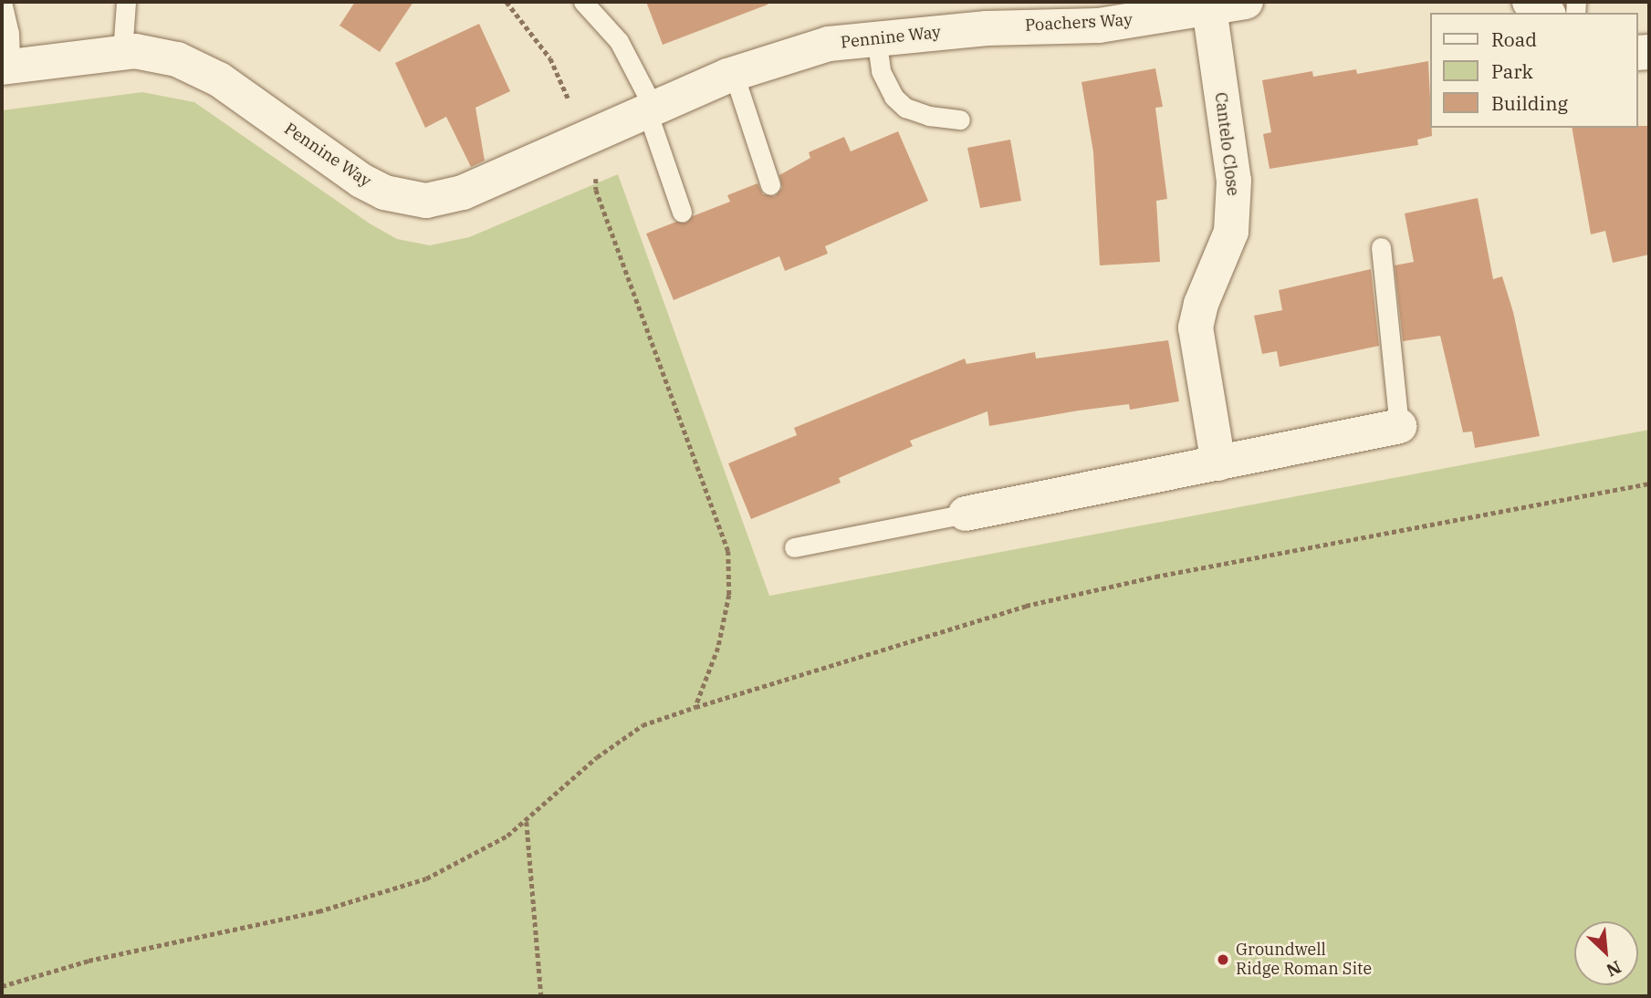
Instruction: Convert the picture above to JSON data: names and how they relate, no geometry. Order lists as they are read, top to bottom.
{
  "streets": {
    "street": ["Poachers Way", "Pennine Way", "Cantelo Close"]
  },
  "crossings": [
    ["Poachers Way", "Pennine Way"],
    ["Poachers Way", "Cantelo Close"]
  ],
  "places": ["Groundwell Ridge Roman Site"],
  "legend": ["Road", "Park", "Building"],
  "north": "bottom right"
}
